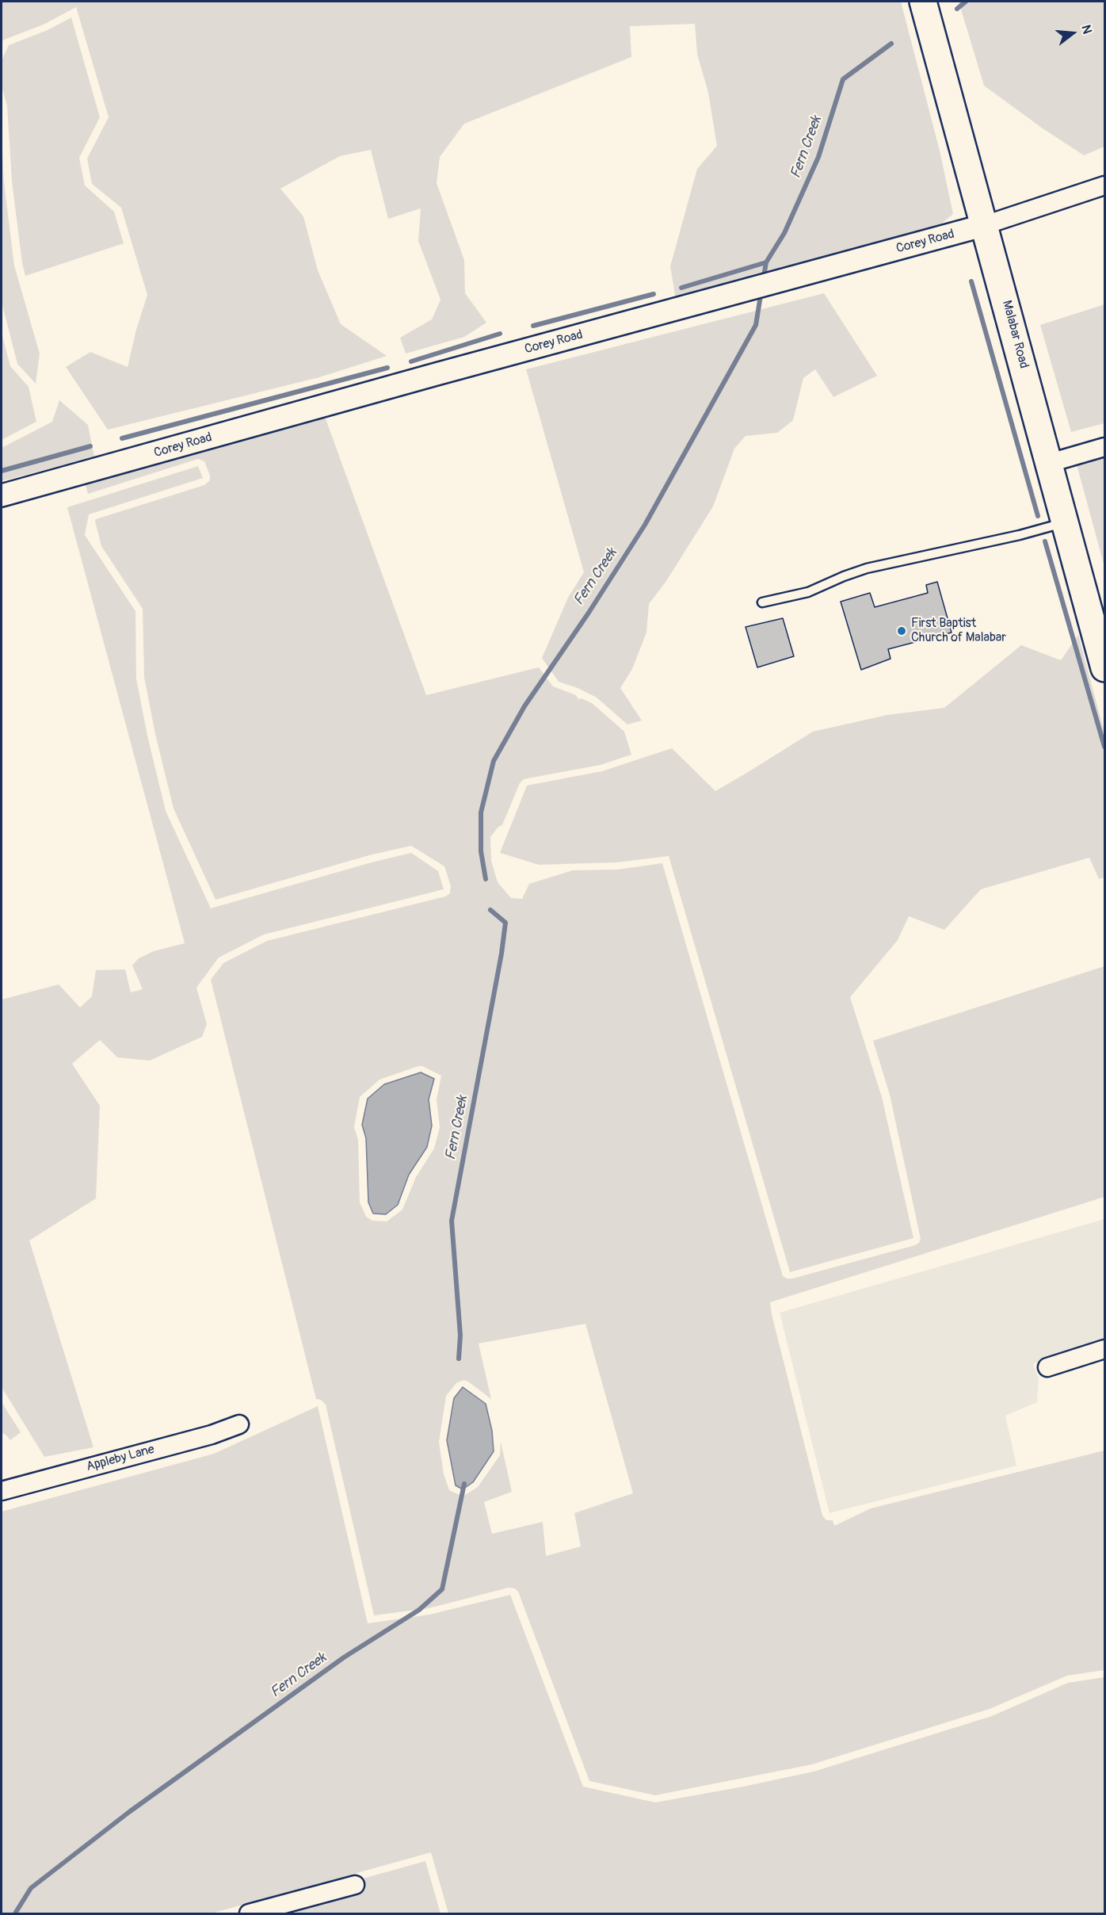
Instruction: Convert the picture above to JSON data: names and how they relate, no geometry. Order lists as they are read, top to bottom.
{
  "streets": {
    "main road": ["Malabar Road"],
    "street": ["Corey Road", "Appleby Lane"]
  },
  "crossings": [
    ["Corey Road", "Malabar Road"]
  ],
  "water": ["Fern Creek"],
  "places": ["First Baptist Church of Malabar"],
  "north": "right"
}
